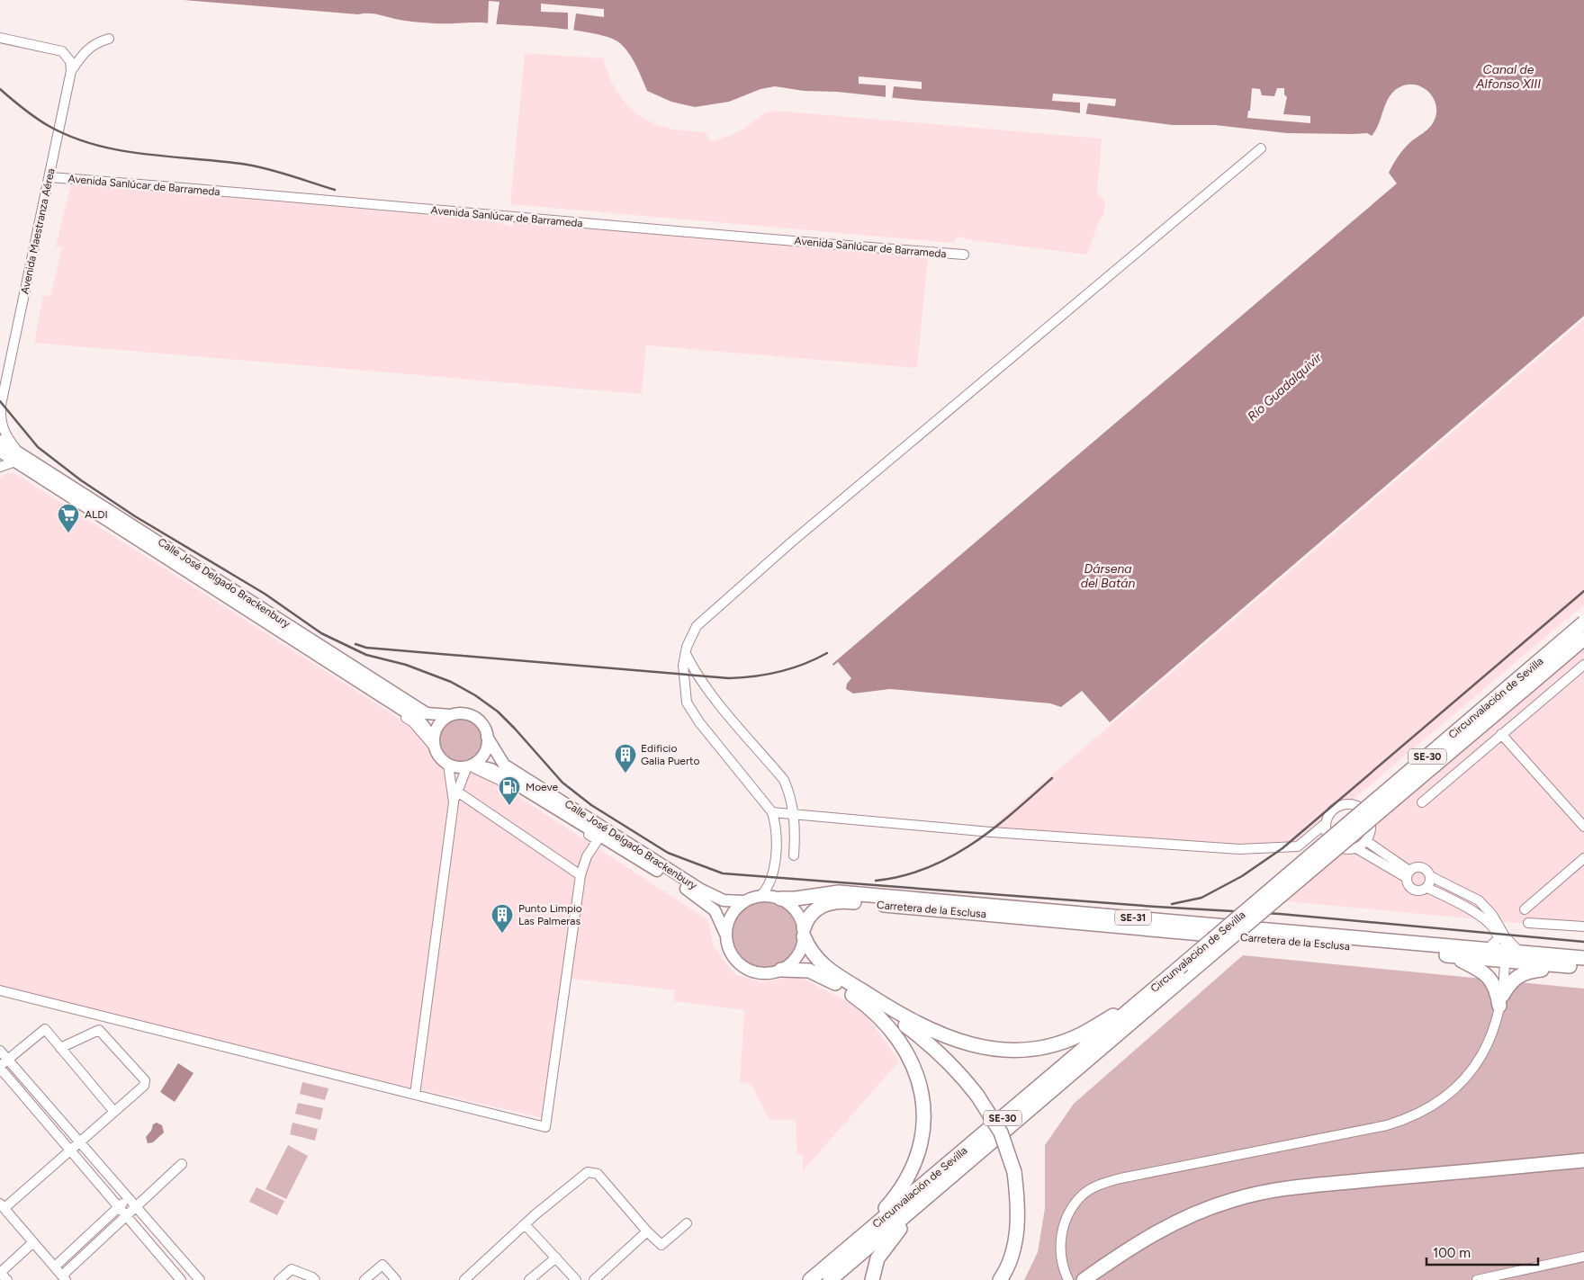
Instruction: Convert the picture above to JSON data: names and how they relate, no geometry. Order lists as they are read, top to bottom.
{
  "streets": {
    "highway": [
      "Circunvalación de Sevilla",
      "SE-30",
      "Carretera de la Esclusa",
      "SE-31"
    ],
    "main road": ["Calle José Delgado Brackenbury"],
    "street": ["Avenida Sanlúcar de Barrameda", "Avenida Maestranza Aérea"]
  },
  "crossings": [
    ["Avenida Sanlúcar de Barrameda", "Avenida Maestranza Aérea"],
    ["Avenida Maestranza Aérea", "Calle José Delgado Brackenbury"],
    ["Calle José Delgado Brackenbury", "Carretera de la Esclusa"],
    ["Carretera de la Esclusa", "SE-31"]
  ],
  "water": ["Canal de Alfonso XIII", "Río Guadalquivir", "Dársena del Batán"],
  "places": {
    "supermarket": ["ALDI"],
    "building": ["Edificio Galia Puerto", "Punto Limpio Las Palmeras"],
    "fuel station": ["Moeve"]
  },
  "scale_bar": "100 m"
}
